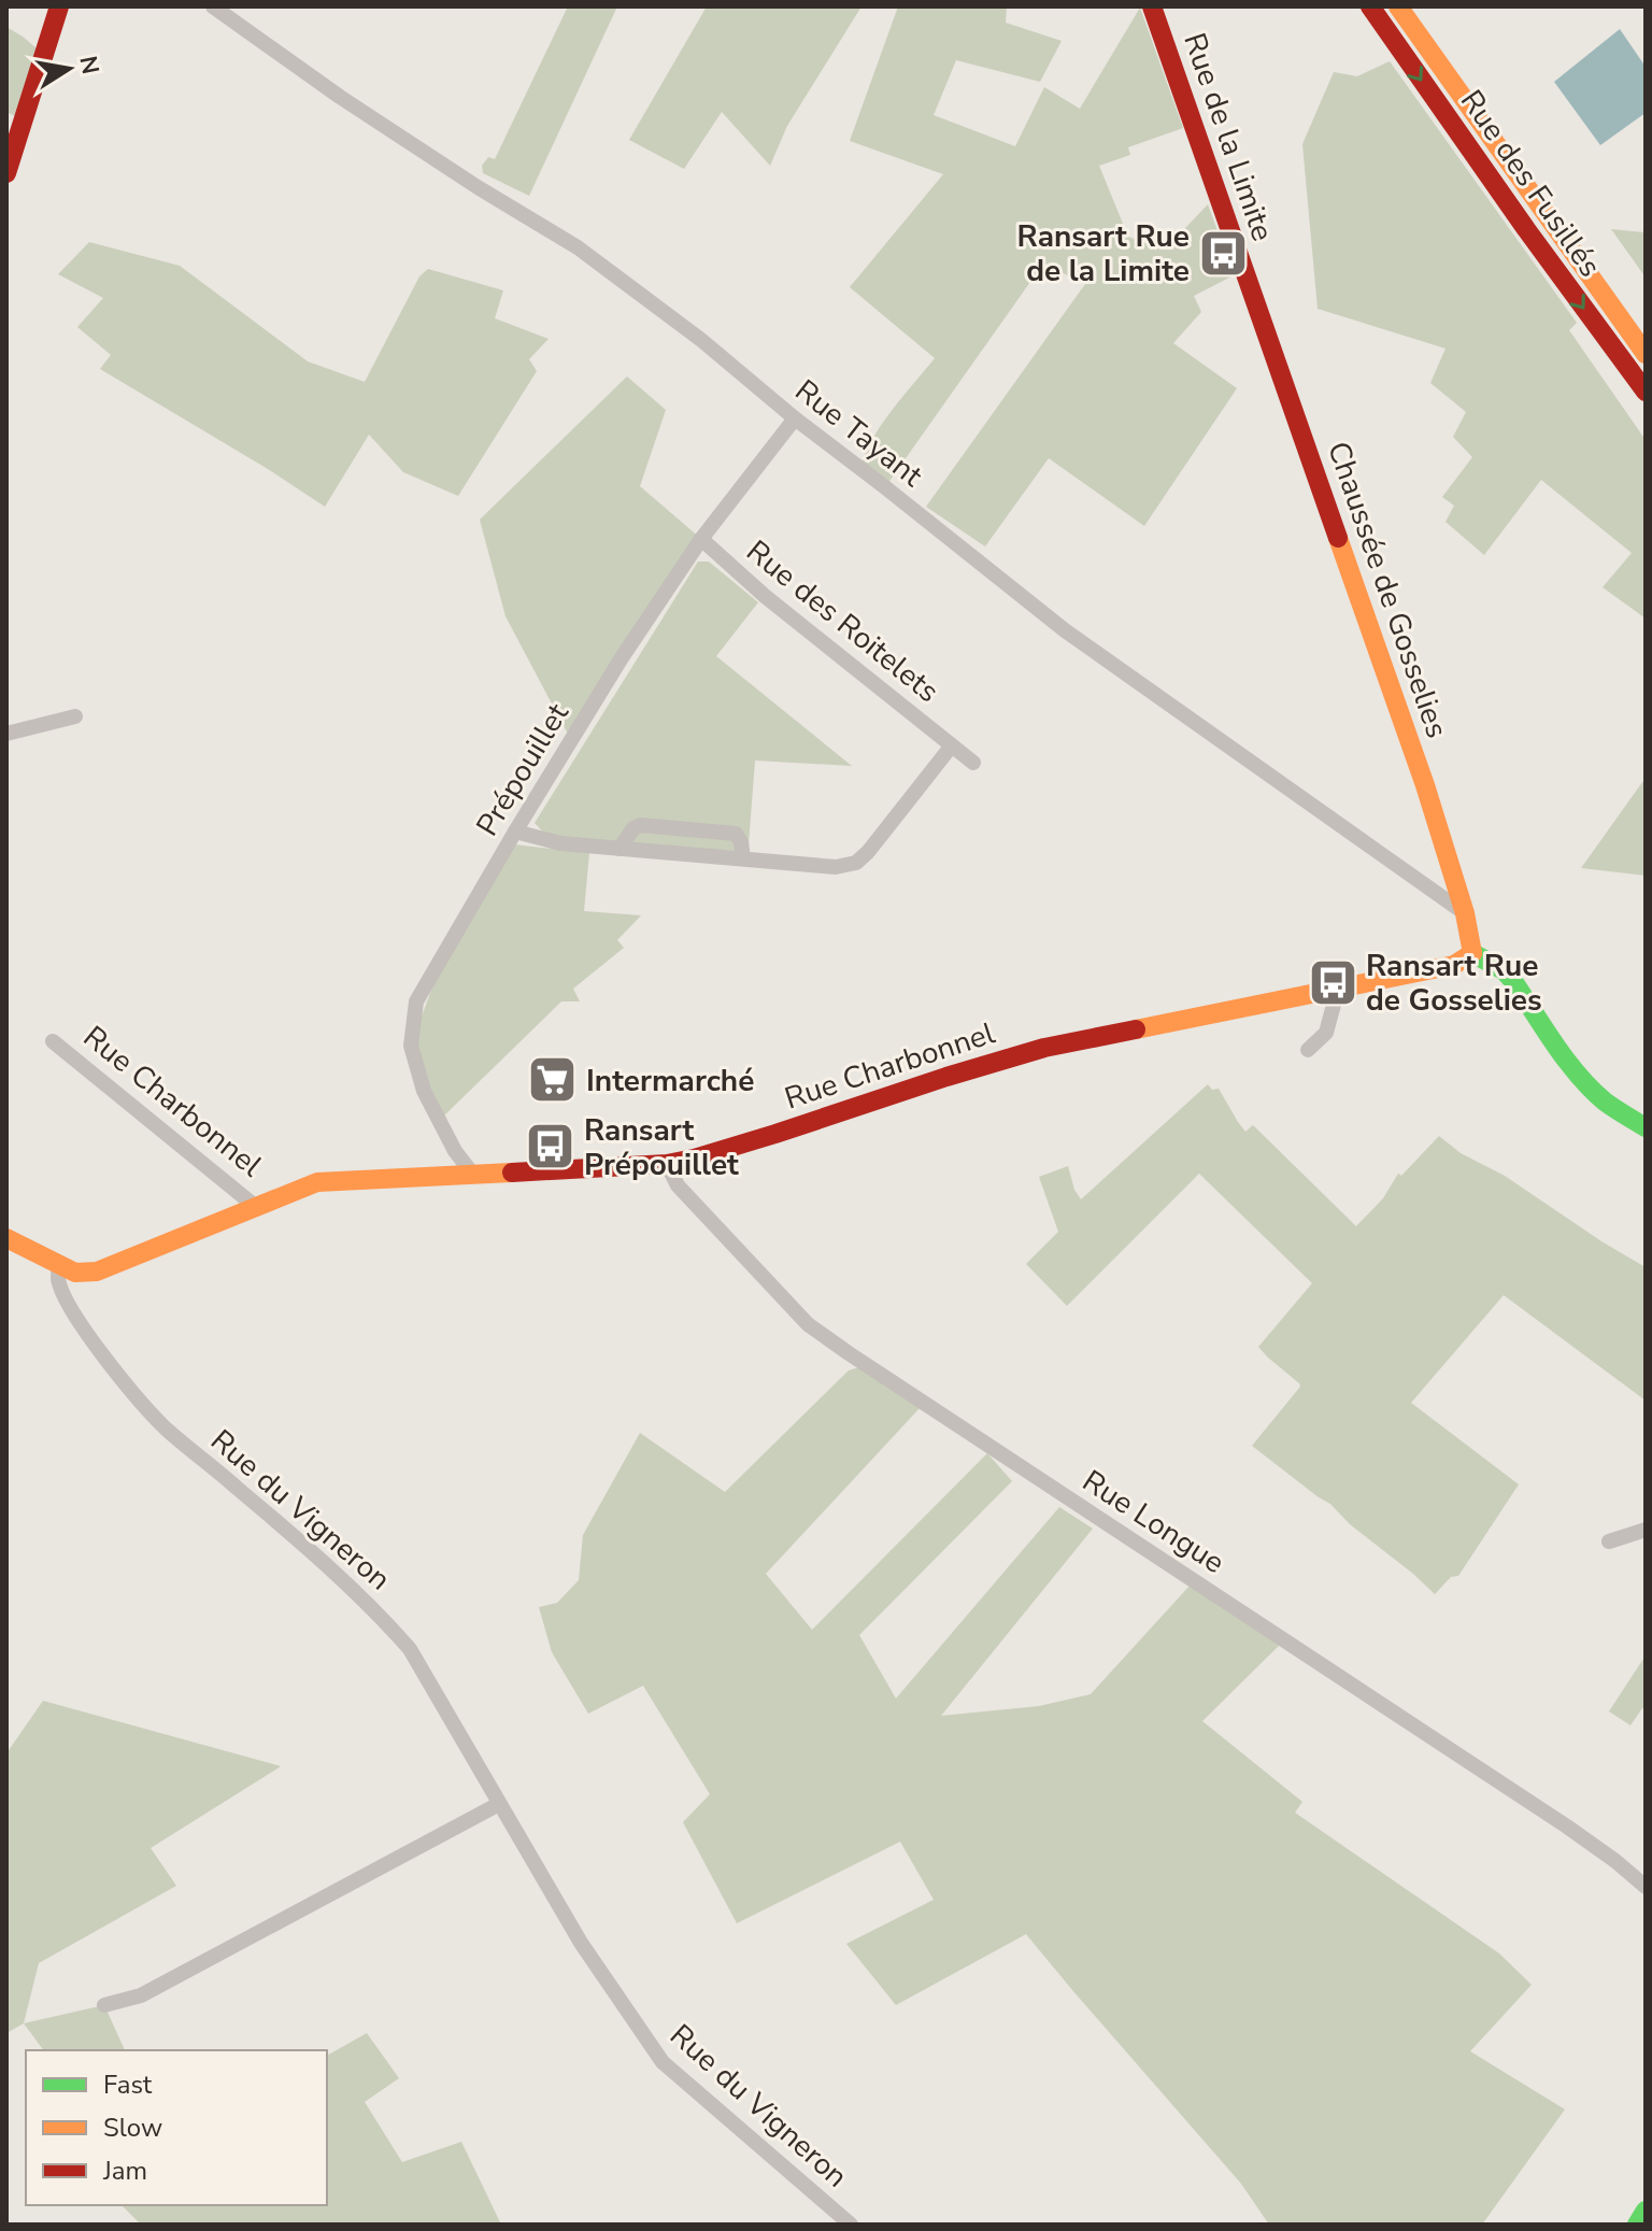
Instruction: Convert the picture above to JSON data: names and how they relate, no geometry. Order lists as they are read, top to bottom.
{
  "streets": {
    "main road": [
      "Rue de la Limite",
      "Rue des Fusillés",
      "Chaussée de Gosselies",
      "Rue Charbonnel"
    ],
    "street": [
      "Rue Tayant",
      "Rue des Roitelets",
      "Prépouillet",
      "Rue du Vigneron",
      "Rue Longue"
    ]
  },
  "crossings": [
    ["Rue de la Limite", "Chaussée de Gosselies"],
    ["Rue Tayant", "Chaussée de Gosselies"],
    ["Rue Tayant", "Prépouillet"],
    ["Chaussée de Gosselies", "Rue Charbonnel"],
    ["Rue des Roitelets", "Prépouillet"],
    ["Prépouillet", "Rue Charbonnel"],
    ["Rue Charbonnel", "Rue du Vigneron"],
    ["Rue Charbonnel", "Rue Longue"]
  ],
  "places": {
    "bus stop": ["Ransart Rue de la Limite", "Ransart Rue de Gosselies", "Ransart Prépouillet"],
    "supermarket": ["Intermarché"]
  },
  "legend": ["Fast", "Slow", "Jam"],
  "north": "right"
}
